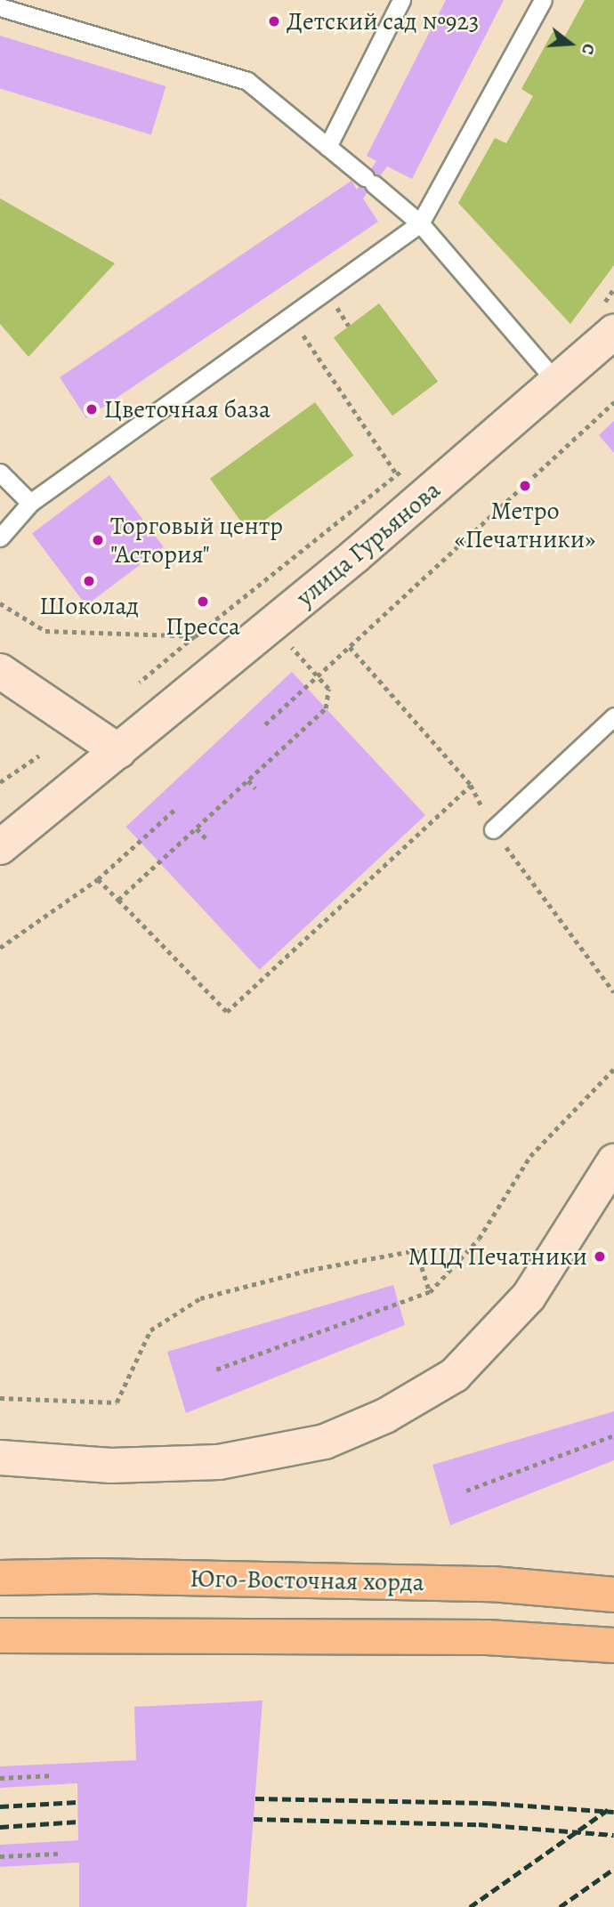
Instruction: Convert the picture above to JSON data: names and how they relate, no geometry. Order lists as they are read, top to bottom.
{
  "streets": {
    "main road": ["улица Гурьянова", "Юго-Восточная хорда"]
  },
  "places": [
    "Детский сад №923",
    "Цветочная база",
    "Метро «Печатники»",
    "Торговый центр \"Астория\"",
    "Шоколад",
    "Пресса",
    "МЦД Печатники"
  ],
  "north": "right"
}
